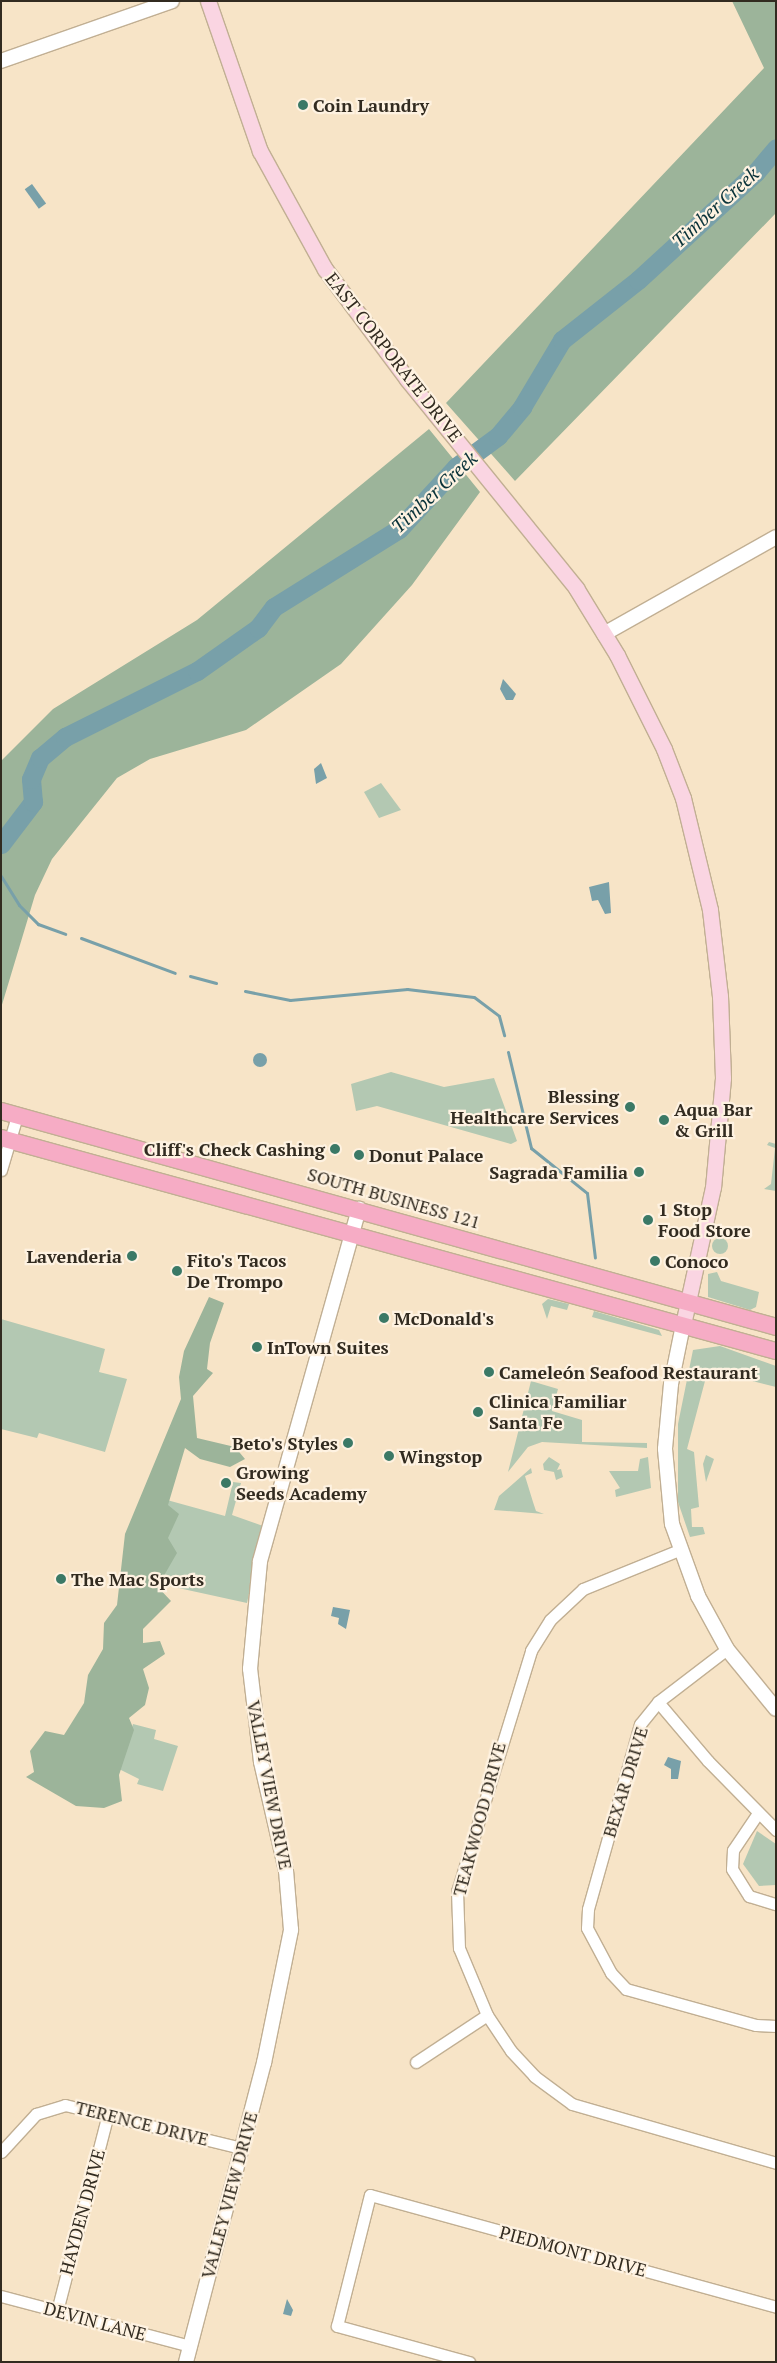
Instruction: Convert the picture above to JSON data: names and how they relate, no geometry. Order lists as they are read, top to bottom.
{
  "streets": {
    "main road": ["EAST CORPORATE DRIVE", "SOUTH BUSINESS 121"],
    "street": [
      "BEXAR DRIVE",
      "VALLEY VIEW DRIVE",
      "TEAKWOOD DRIVE",
      "TERENCE DRIVE",
      "HAYDEN DRIVE",
      "PIEDMONT DRIVE",
      "DEVIN LANE"
    ]
  },
  "crossings": [
    ["EAST CORPORATE DRIVE", "SOUTH BUSINESS 121"],
    ["SOUTH BUSINESS 121", "VALLEY VIEW DRIVE"],
    ["VALLEY VIEW DRIVE", "TERENCE DRIVE"],
    ["VALLEY VIEW DRIVE", "DEVIN LANE"],
    ["TERENCE DRIVE", "HAYDEN DRIVE"],
    ["HAYDEN DRIVE", "DEVIN LANE"]
  ],
  "water": ["Timber Creek"],
  "places": [
    "Coin Laundry",
    "Blessing Healthcare Services",
    "Aqua Bar & Grill",
    "Cliff's Check Cashing",
    "Donut Palace",
    "Sagrada Familia",
    "1 Stop Food Store",
    "Lavenderia",
    "Conoco",
    "Fito's Tacos De Trompo",
    "McDonald's",
    "InTown Suites",
    "Cameleón Seafood Restaurant",
    "Clinica Familiar Santa Fe",
    "Beto's Styles",
    "Wingstop",
    "Growing Seeds Academy",
    "The Mac Sports"
  ]
}
